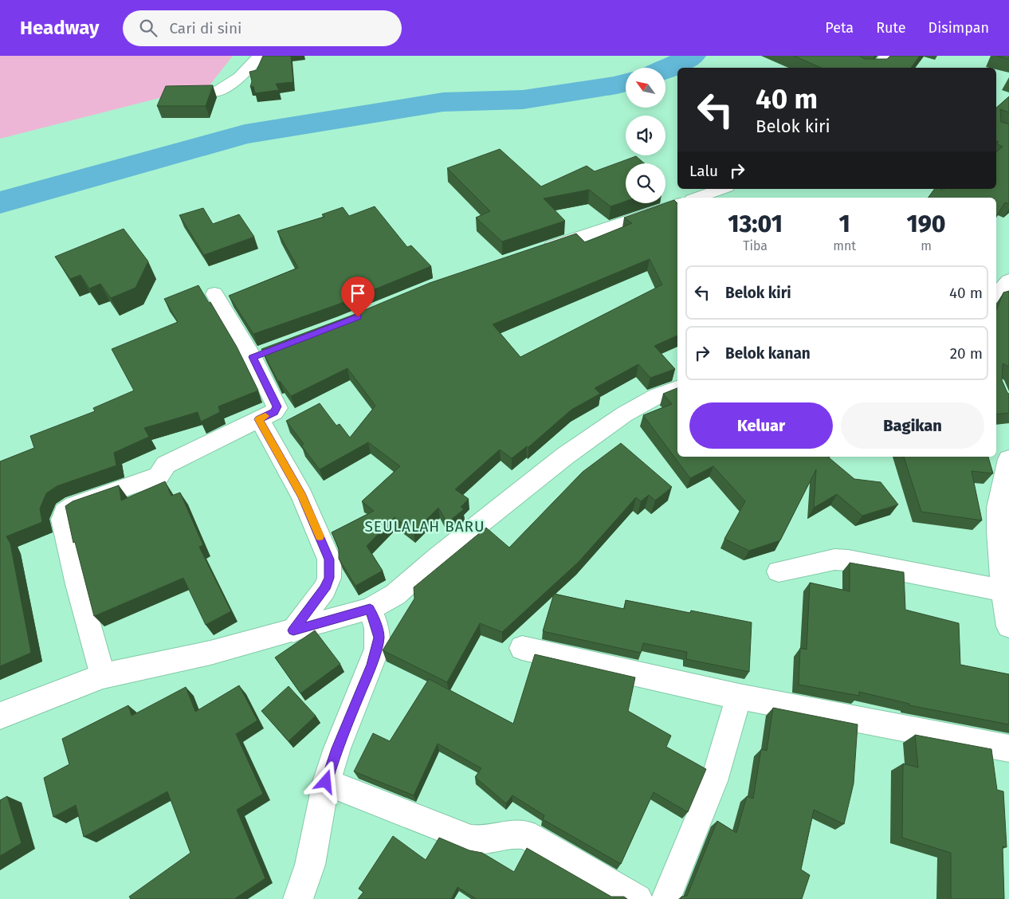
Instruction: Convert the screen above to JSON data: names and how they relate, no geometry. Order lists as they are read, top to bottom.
{
  "districts": ["SEULALAH BARU"],
  "north": "top left",
  "page": {
    "header": "Headway",
    "search": "Cari di sini",
    "nav": ["Peta", "Rute", "Disimpan"],
    "turn": ["40 m", "Belok kiri"],
    "then": "Lalu",
    "eta": [
      "13:01",
      "Tiba",
      "1",
      "mnt",
      "190",
      "m"
    ],
    "list": [
      {
        "name": "Belok kiri",
        "value": "40 m"
      },
      {
        "name": "Belok kanan",
        "value": "20 m"
      }
    ],
    "buttons": ["Keluar", "Bagikan"]
  }
}
